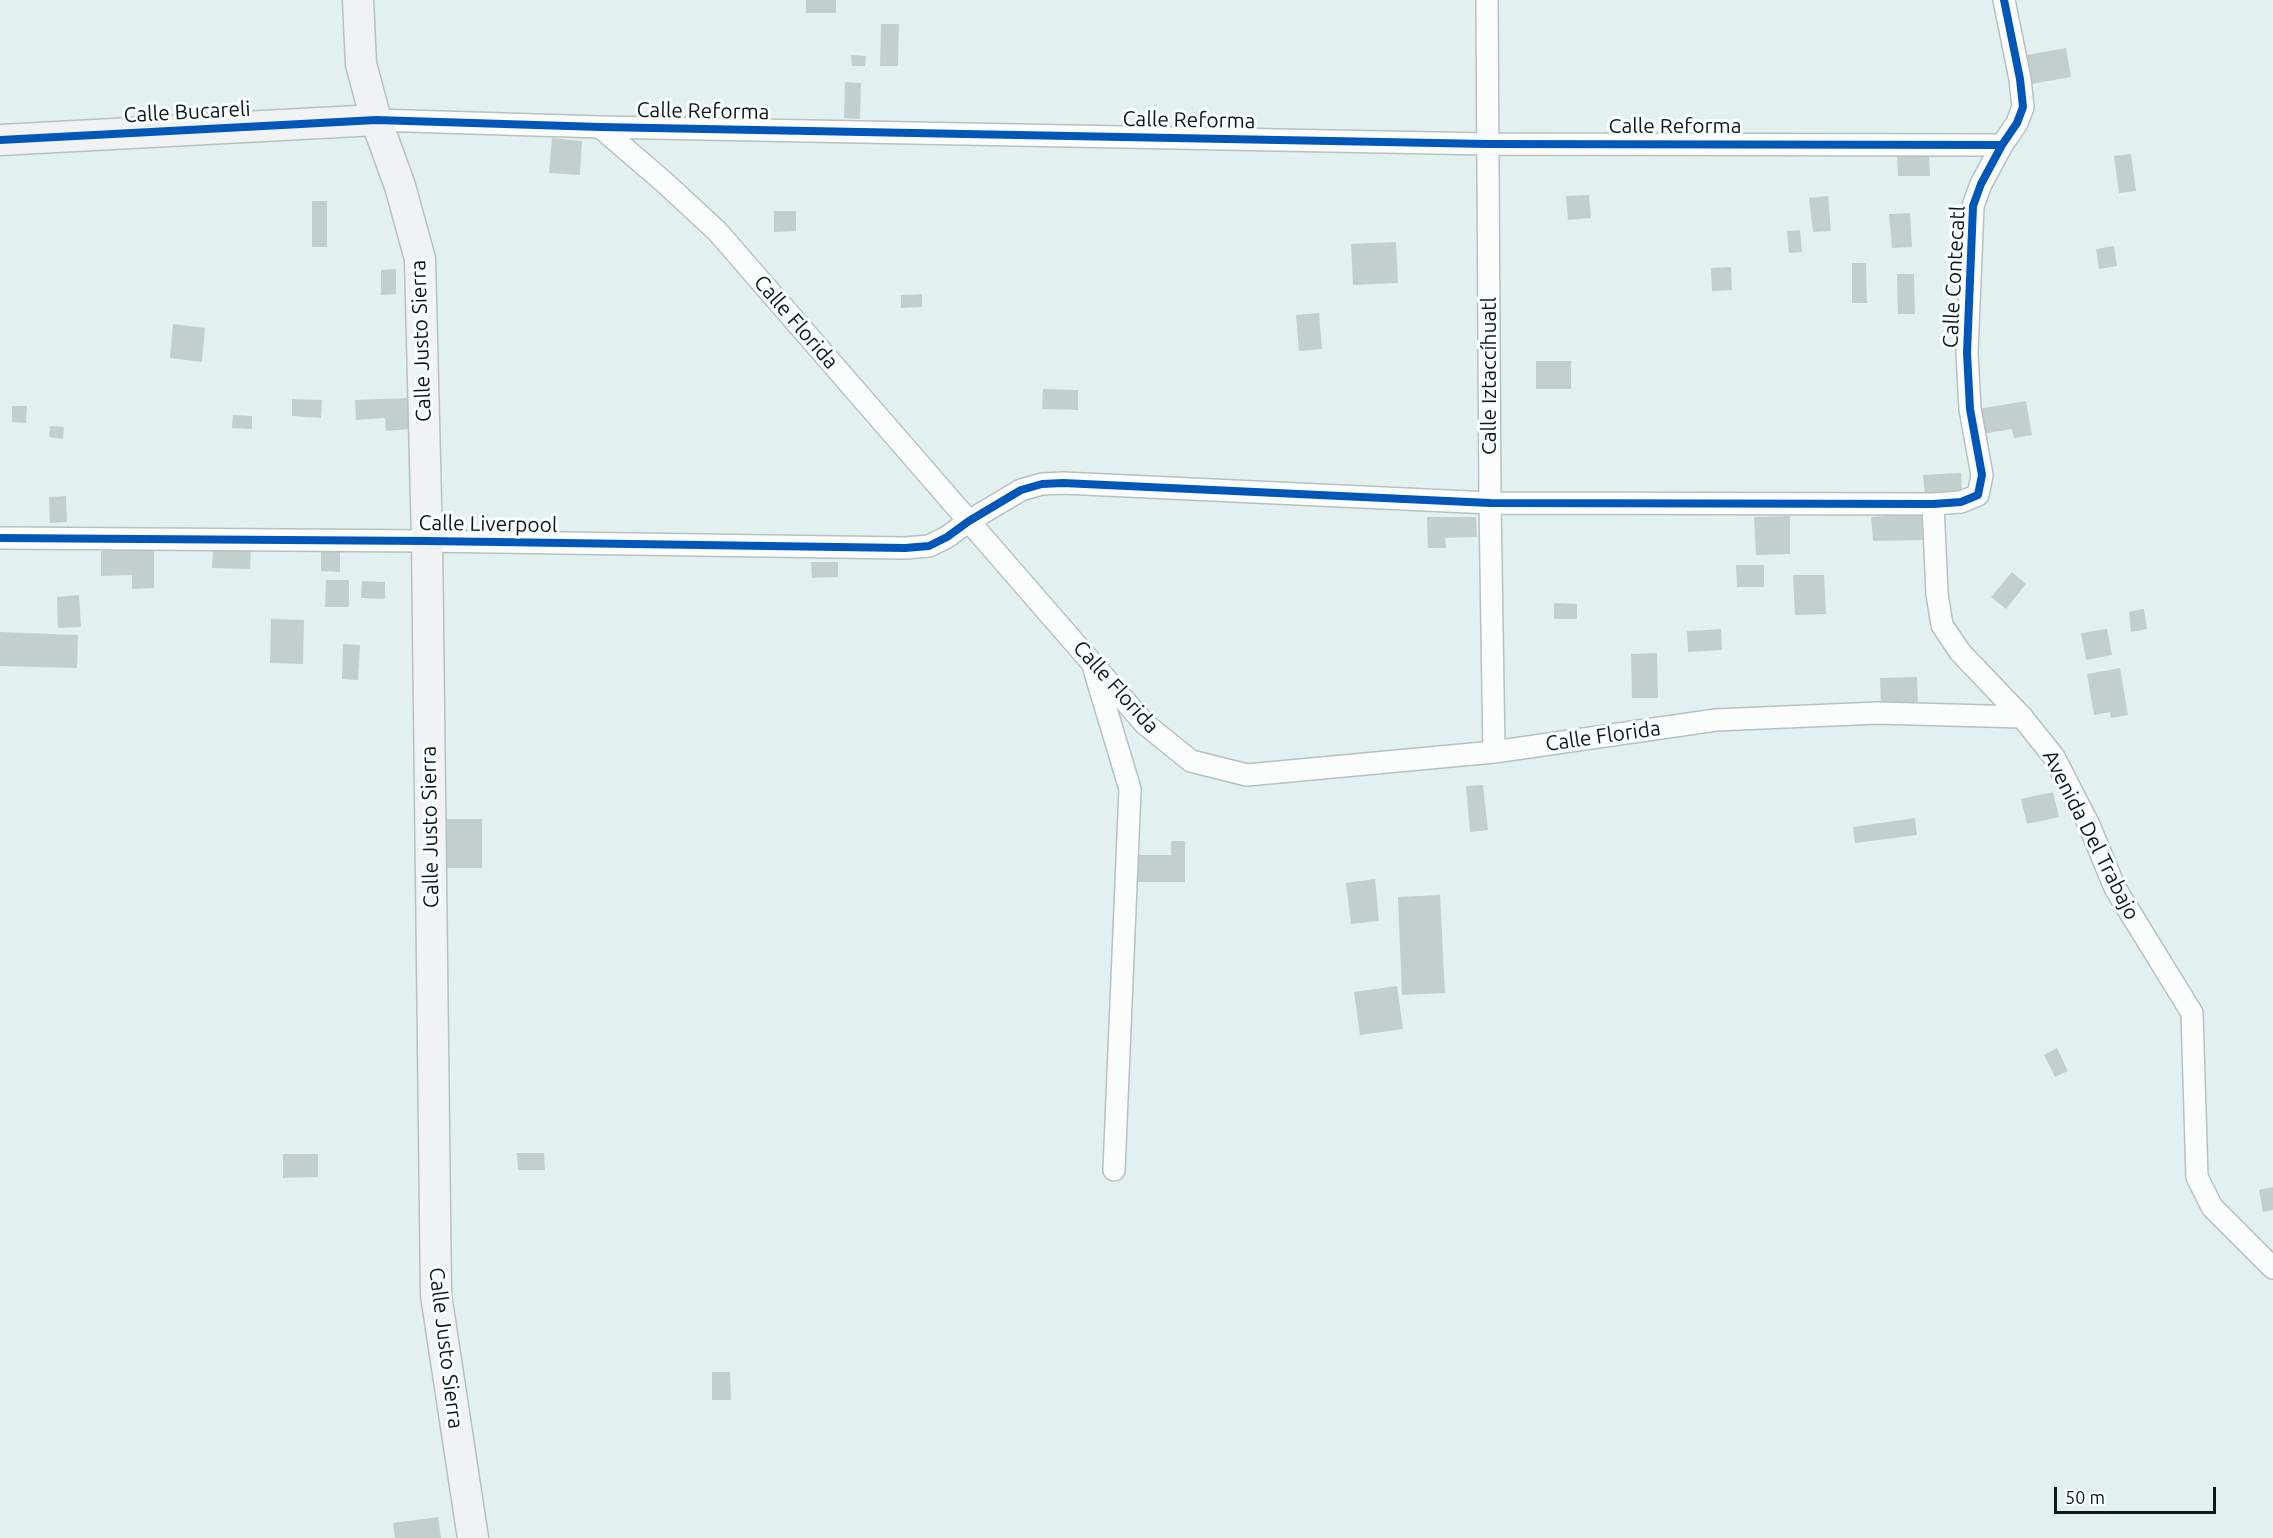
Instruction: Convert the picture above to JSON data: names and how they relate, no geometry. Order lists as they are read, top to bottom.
{
  "streets": {
    "street": [
      "Calle Reforma",
      "Calle Bucareli",
      "Calle Contecatl",
      "Calle Florida",
      "Calle Justo Sierra",
      "Calle Iztaccíhuatl",
      "Calle Liverpool",
      "Avenida Del Trabajo"
    ]
  },
  "crossings": [
    ["Calle Reforma", "Calle Bucareli"],
    ["Calle Reforma", "Calle Contecatl"],
    ["Calle Reforma", "Calle Florida"],
    ["Calle Reforma", "Calle Justo Sierra"],
    ["Calle Reforma", "Calle Iztaccíhuatl"],
    ["Calle Bucareli", "Calle Justo Sierra"],
    ["Calle Contecatl", "Calle Liverpool"],
    ["Calle Florida", "Calle Iztaccíhuatl"],
    ["Calle Florida", "Calle Liverpool"],
    ["Calle Florida", "Avenida Del Trabajo"],
    ["Calle Justo Sierra", "Calle Liverpool"],
    ["Calle Iztaccíhuatl", "Calle Liverpool"],
    ["Calle Liverpool", "Avenida Del Trabajo"]
  ],
  "scale_bar": "50 m"
}
